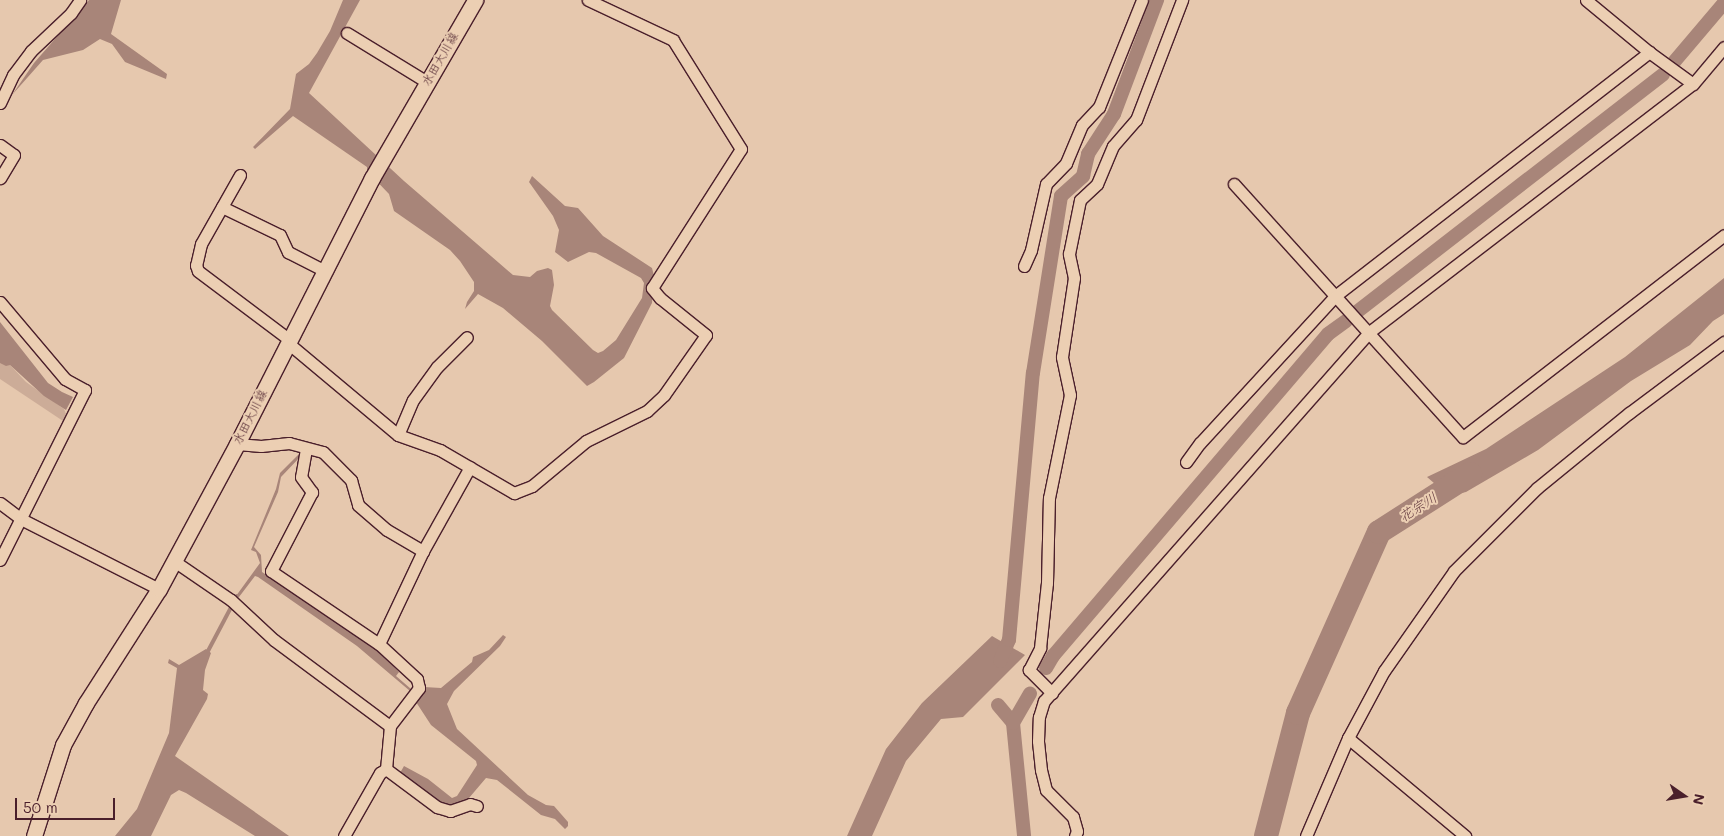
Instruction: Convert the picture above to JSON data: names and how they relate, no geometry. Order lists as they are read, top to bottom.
{
  "streets": {
    "main road": ["水田大川線"]
  },
  "water": ["花宗川"],
  "scale_bar": "50 m",
  "north": "right"
}
